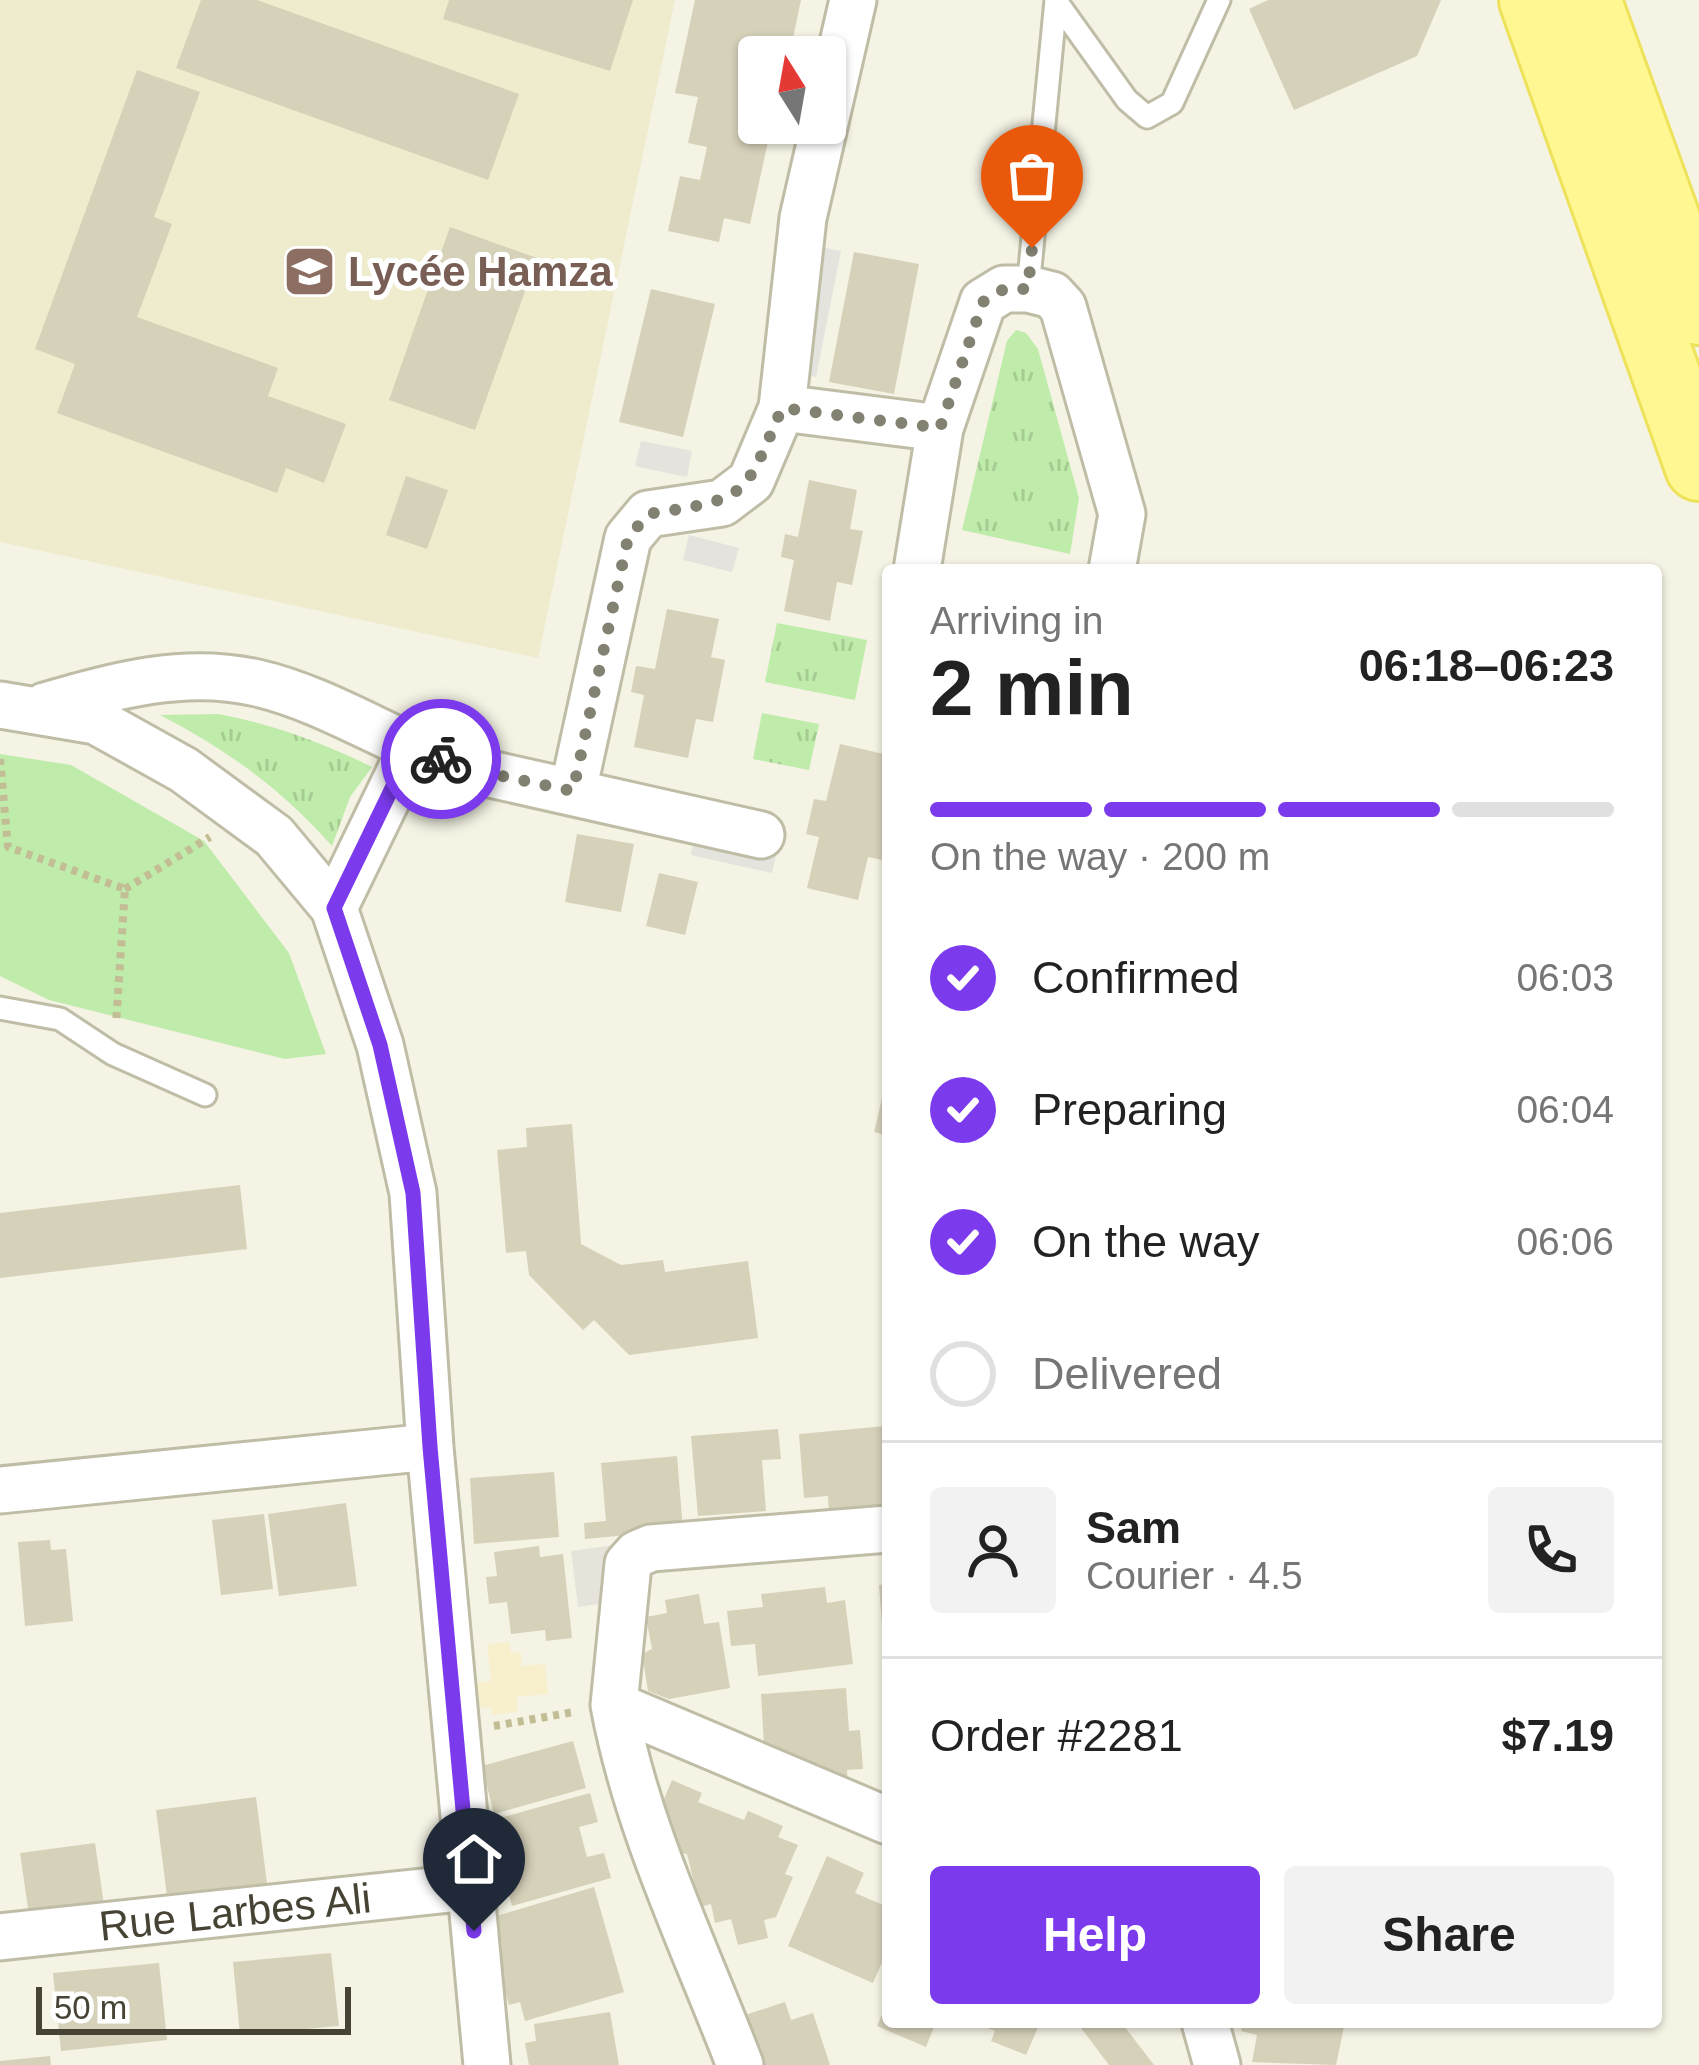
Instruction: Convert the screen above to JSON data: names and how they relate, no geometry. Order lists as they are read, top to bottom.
{
  "streets": {
    "street": ["Rue Larbes Ali"]
  },
  "places": {
    "school or university": ["Lycée Hamza"]
  },
  "scale_bar": "50 m",
  "north": "top",
  "page": {
    "heading": ["2 min", "Arriving in", "06:18–06:23"],
    "panel": [
      "Sam",
      "Courier · 4.5",
      "Order #2281",
      "$7.19"
    ],
    "bar": "On the way · 200 m",
    "list": [
      ["Confirmed", "06:03"],
      ["Preparing", "06:04"],
      ["On the way", "06:06"],
      "Delivered"
    ],
    "buttons": ["Help", "Share"],
    "scale": "50 m"
  }
}
